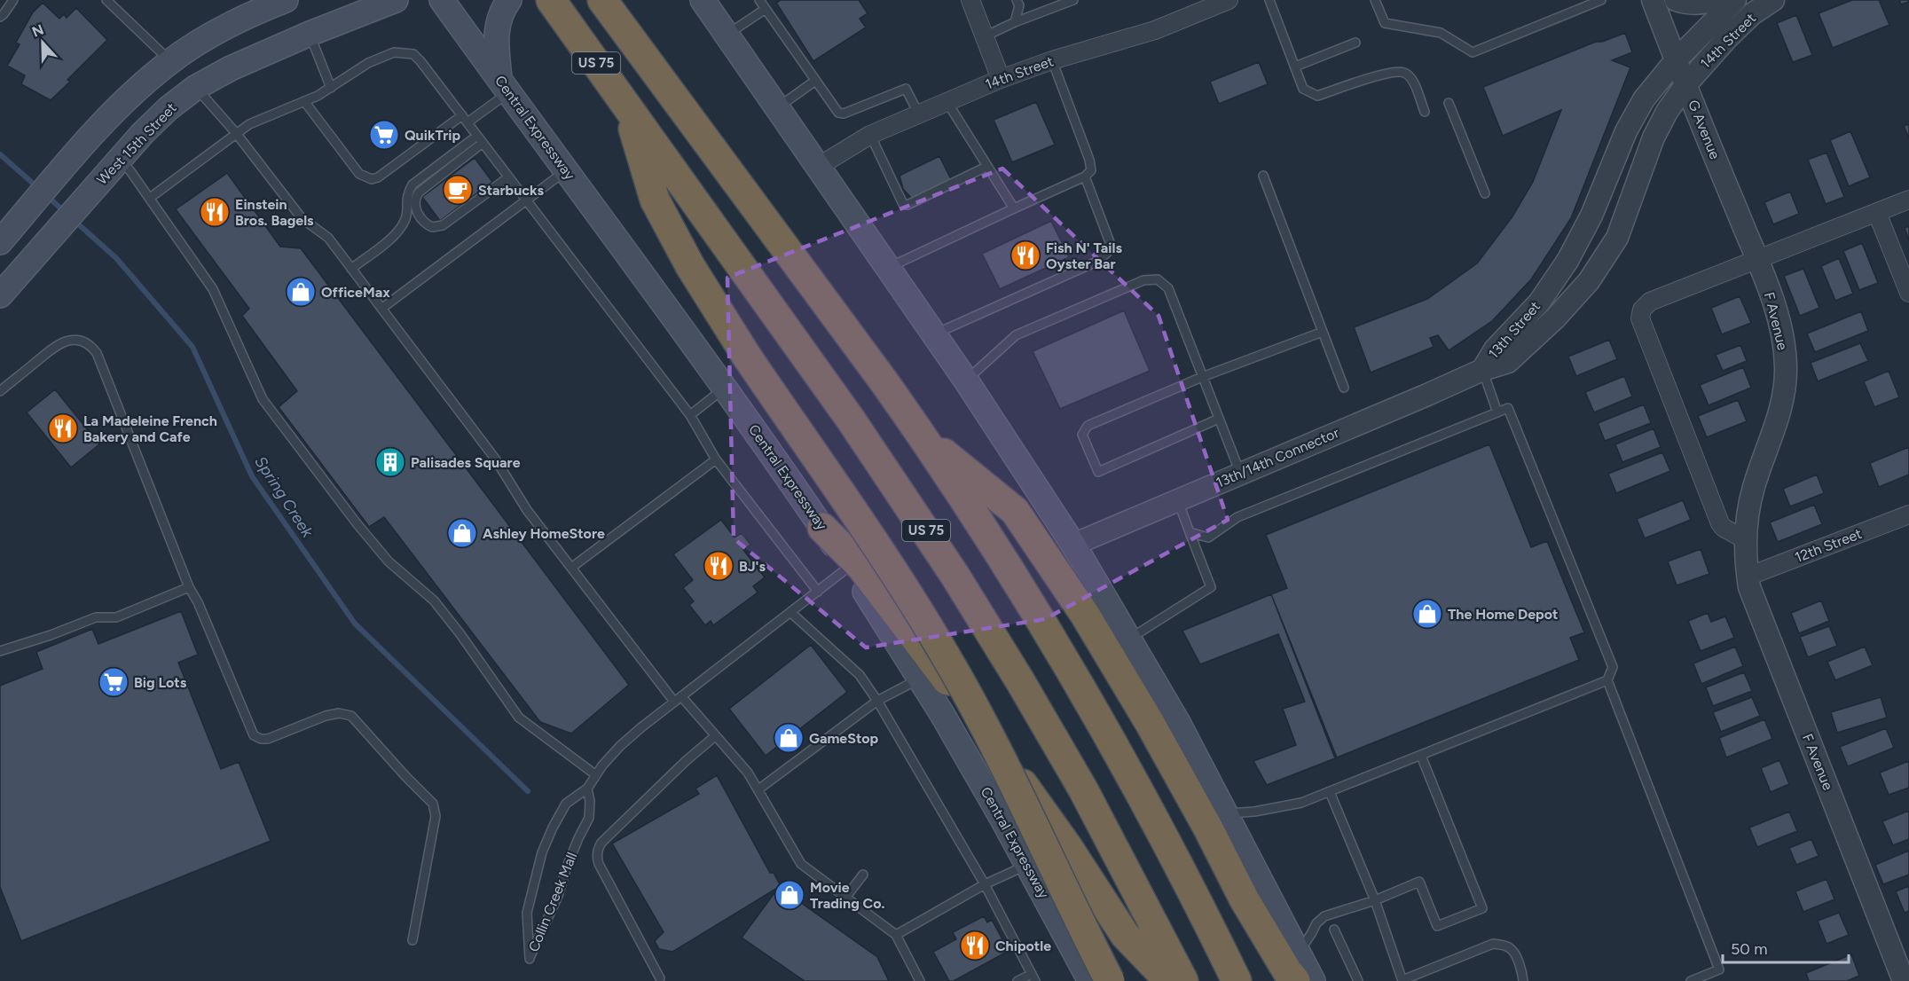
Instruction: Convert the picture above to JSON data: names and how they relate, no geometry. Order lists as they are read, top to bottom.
{
  "streets": {
    "highway": ["US 75"],
    "main road": ["Central Expressway", "West 15th Street"],
    "street": [
      "14th Street",
      "G Avenue",
      "F Avenue",
      "13th Street",
      "13th/14th Connector",
      "12th Street"
    ],
    "lane": ["Collin Creek Mall"]
  },
  "crossings": [
    ["14th Street", "G Avenue"],
    ["14th Street", "13th Street"],
    ["Central Expressway", "Collin Creek Mall"],
    ["G Avenue", "F Avenue"],
    ["G Avenue", "13th Street"],
    ["F Avenue", "12th Street"],
    ["13th Street", "13th/14th Connector"]
  ],
  "water": ["Spring Creek"],
  "places": {
    "supermarket": ["QuikTrip", "Big Lots"],
    "cafe": ["Starbucks"],
    "restaurant": [
      "Einstein Bros. Bagels",
      "Fish N' Tails Oyster Bar",
      "La Madeleine French Bakery and Cafe",
      "BJ's",
      "Chipotle"
    ],
    "shop": [
      "OfficeMax",
      "Ashley HomeStore",
      "The Home Depot",
      "GameStop",
      "Movie Trading Co."
    ],
    "building": ["Palisades Square"]
  },
  "scale_bar": "50 m",
  "north": "top"
}
